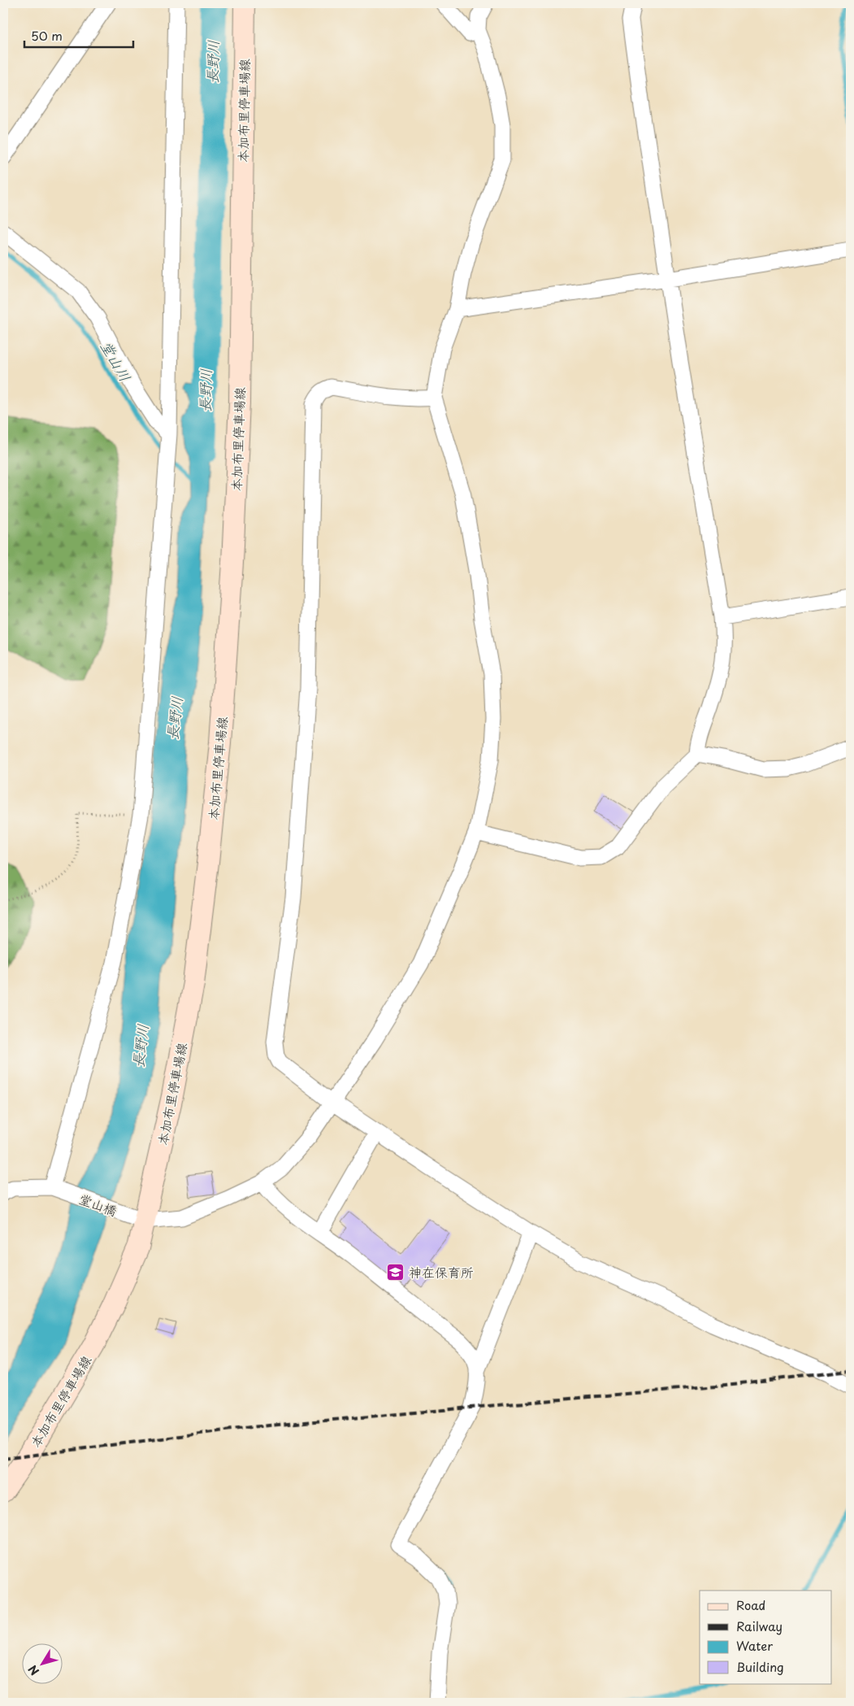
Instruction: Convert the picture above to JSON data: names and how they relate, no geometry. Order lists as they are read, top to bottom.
{
  "streets": {
    "main road": ["本加布里停車場線"],
    "street": ["堂山橋"]
  },
  "crossings": [
    ["本加布里停車場線", "堂山橋"]
  ],
  "water": ["長野川", "堂山川"],
  "places": {
    "school or university": ["神在保育所"]
  },
  "legend": [
    "Road",
    "Railway",
    "Water",
    "Building"
  ],
  "scale_bar": "50 m",
  "north": "bottom left"
}
